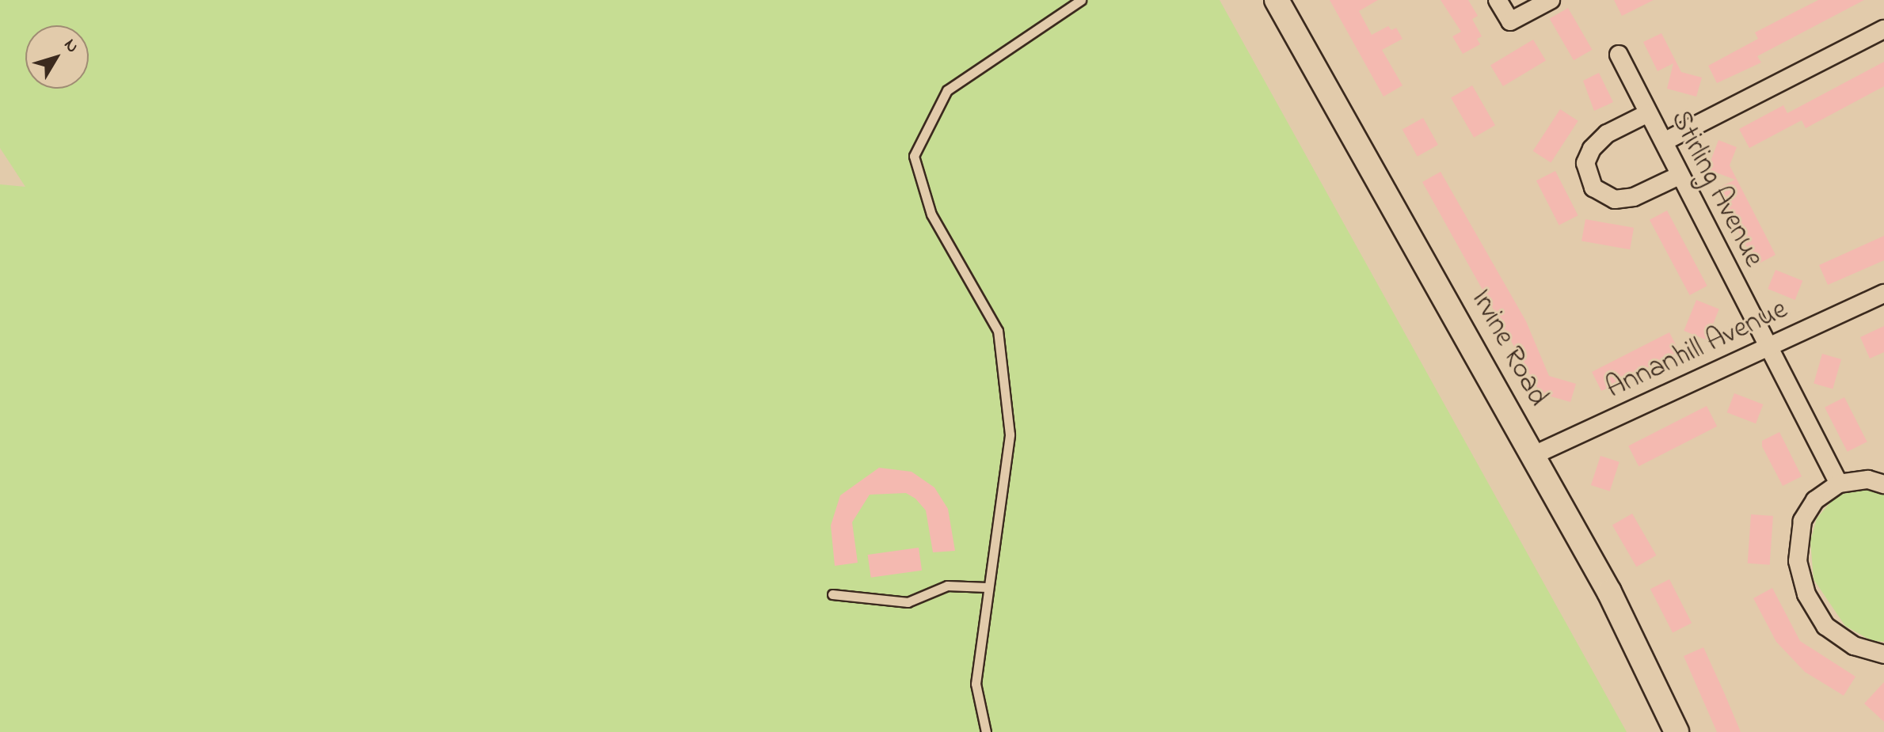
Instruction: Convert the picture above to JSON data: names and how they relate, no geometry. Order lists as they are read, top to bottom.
{
  "streets": {
    "main road": ["Irvine Road"],
    "street": ["Stirling Avenue", "Annanhill Avenue"]
  },
  "crossings": [
    ["Stirling Avenue", "Annanhill Avenue"],
    ["Irvine Road", "Annanhill Avenue"]
  ],
  "north": "top right"
}
